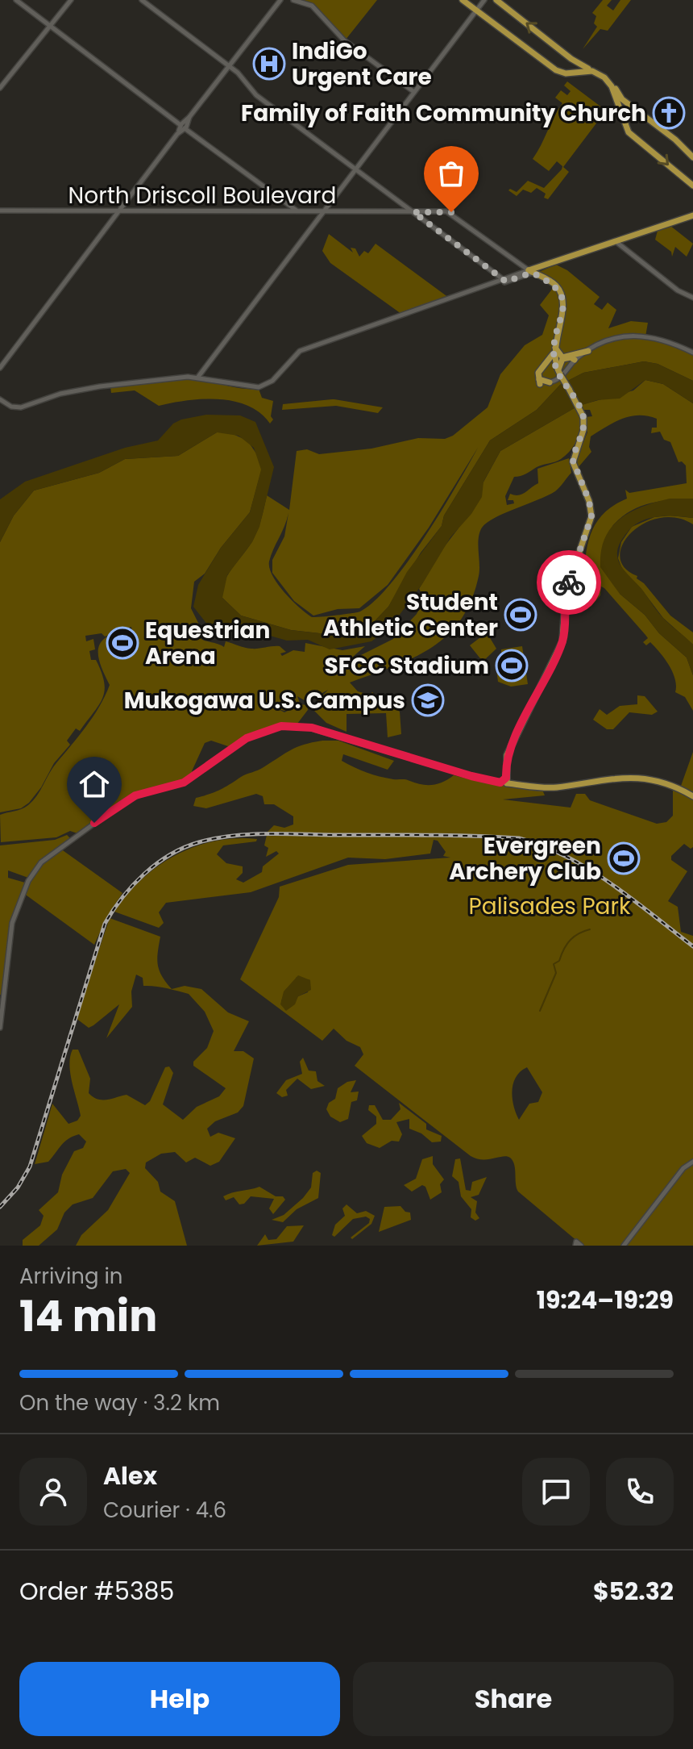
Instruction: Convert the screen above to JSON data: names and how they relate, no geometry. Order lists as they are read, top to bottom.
{
  "streets": {
    "main road": ["North Driscoll Boulevard"]
  },
  "parks": ["Palisades Park"],
  "places": {
    "hospital": ["IndiGo Urgent Care"],
    "church": ["Family of Faith Community Church"],
    "sports": [
      "Student Athletic Center",
      "Equestrian Arena",
      "SFCC Stadium",
      "Evergreen Archery Club"
    ],
    "school or university": ["Mukogawa U.S. Campus"]
  },
  "page": {
    "heading": ["14 min", "Arriving in", "19:24–19:29"],
    "panel": [
      "Alex",
      "Courier · 4.6",
      "Order #5385",
      "$52.32"
    ],
    "bar": "On the way · 3.2 km",
    "buttons": ["Help", "Share"]
  }
}
